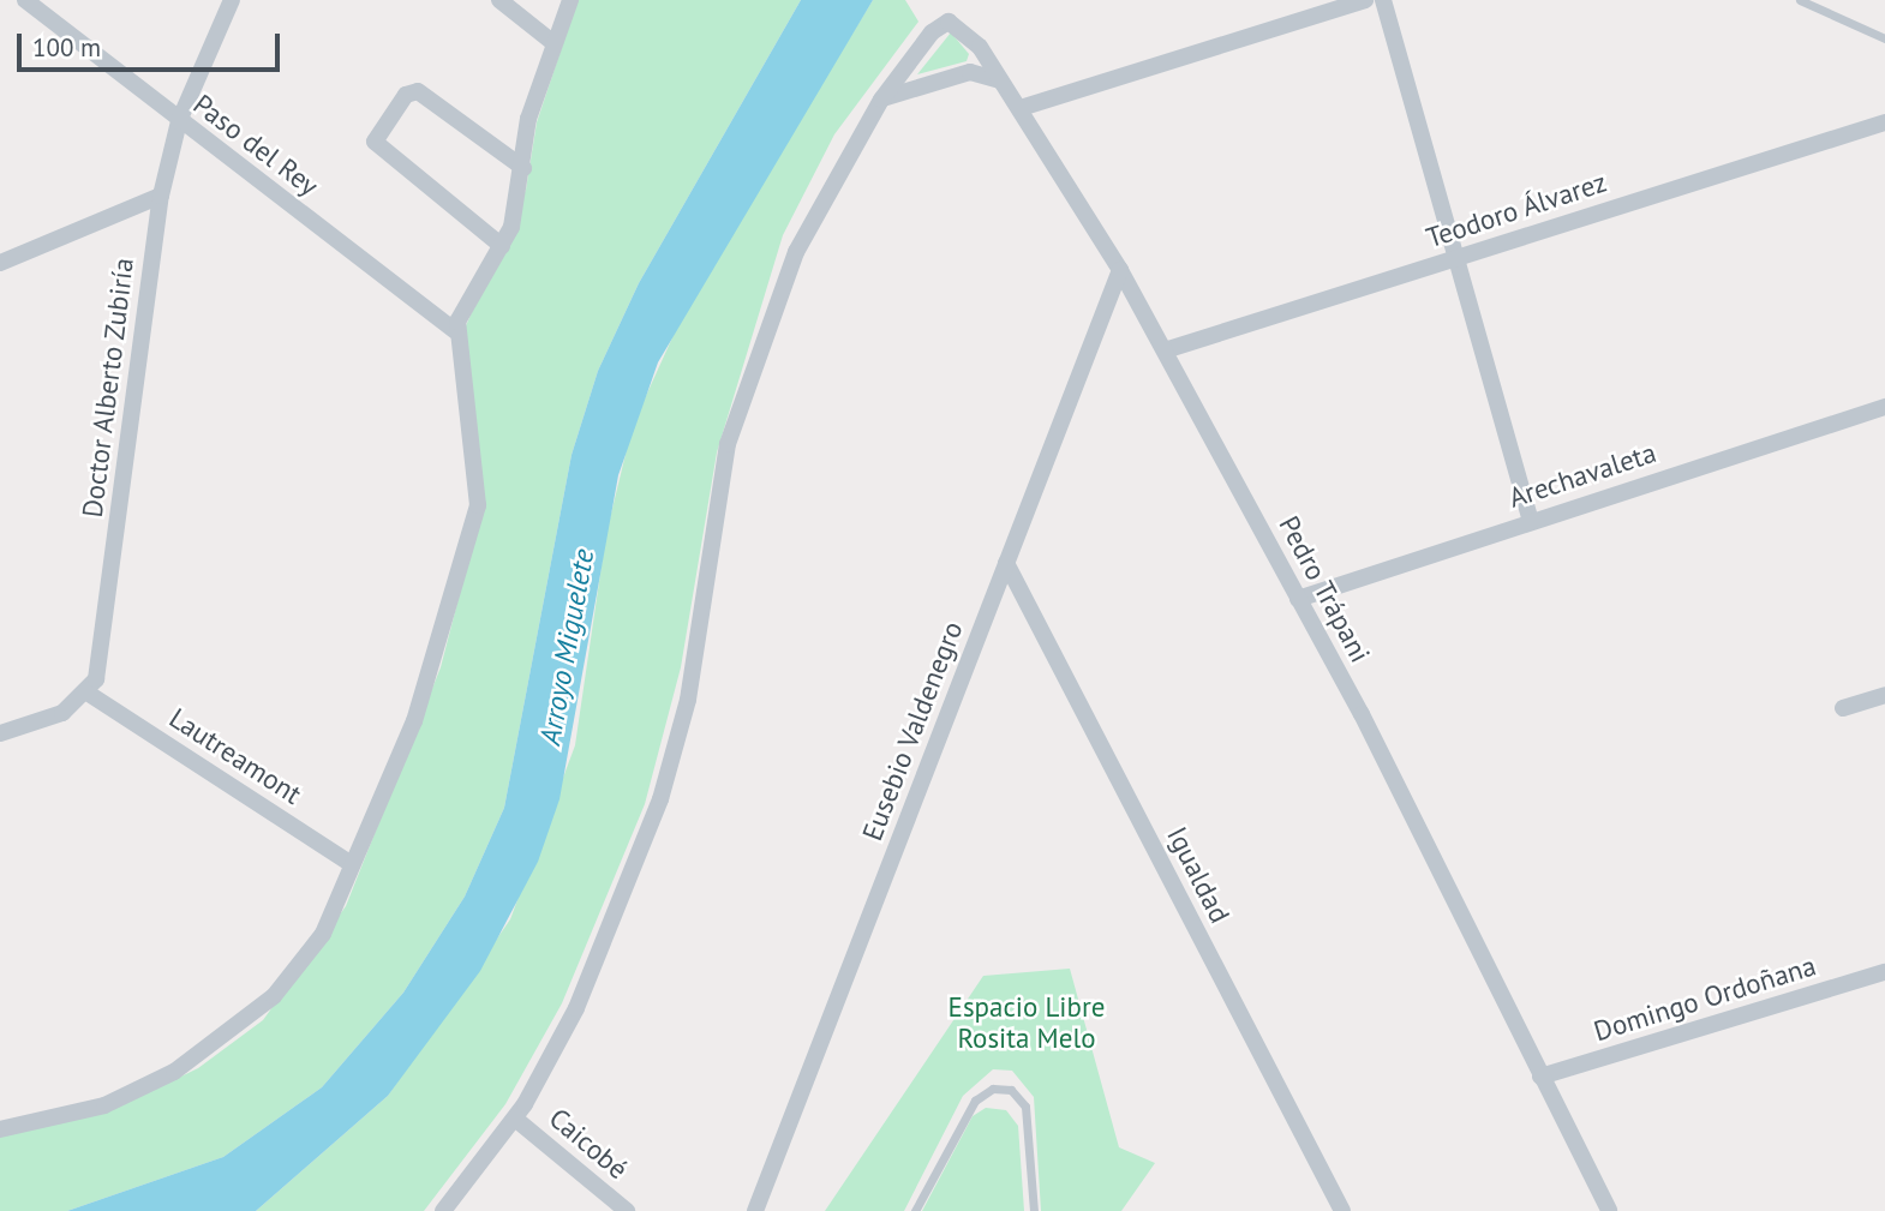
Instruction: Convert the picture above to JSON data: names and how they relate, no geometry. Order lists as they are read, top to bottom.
{
  "streets": {
    "street": [
      "Paso del Rey",
      "Teodoro Álvarez",
      "Doctor Alberto Zubiría",
      "Arechavaleta",
      "Pedro Trápani",
      "Eusebio Valdenegro",
      "Lautreamont",
      "Igualdad",
      "Domingo Ordoñana",
      "Caicobé"
    ]
  },
  "crossings": [
    ["Paso del Rey", "Doctor Alberto Zubiría"],
    ["Teodoro Álvarez", "Pedro Trápani"],
    ["Doctor Alberto Zubiría", "Lautreamont"],
    ["Arechavaleta", "Pedro Trápani"],
    ["Pedro Trápani", "Eusebio Valdenegro"],
    ["Pedro Trápani", "Domingo Ordoñana"],
    ["Eusebio Valdenegro", "Igualdad"]
  ],
  "water": ["Arroyo Miguelete"],
  "parks": ["Espacio Libre Rosita Melo"],
  "scale_bar": "100 m"
}
